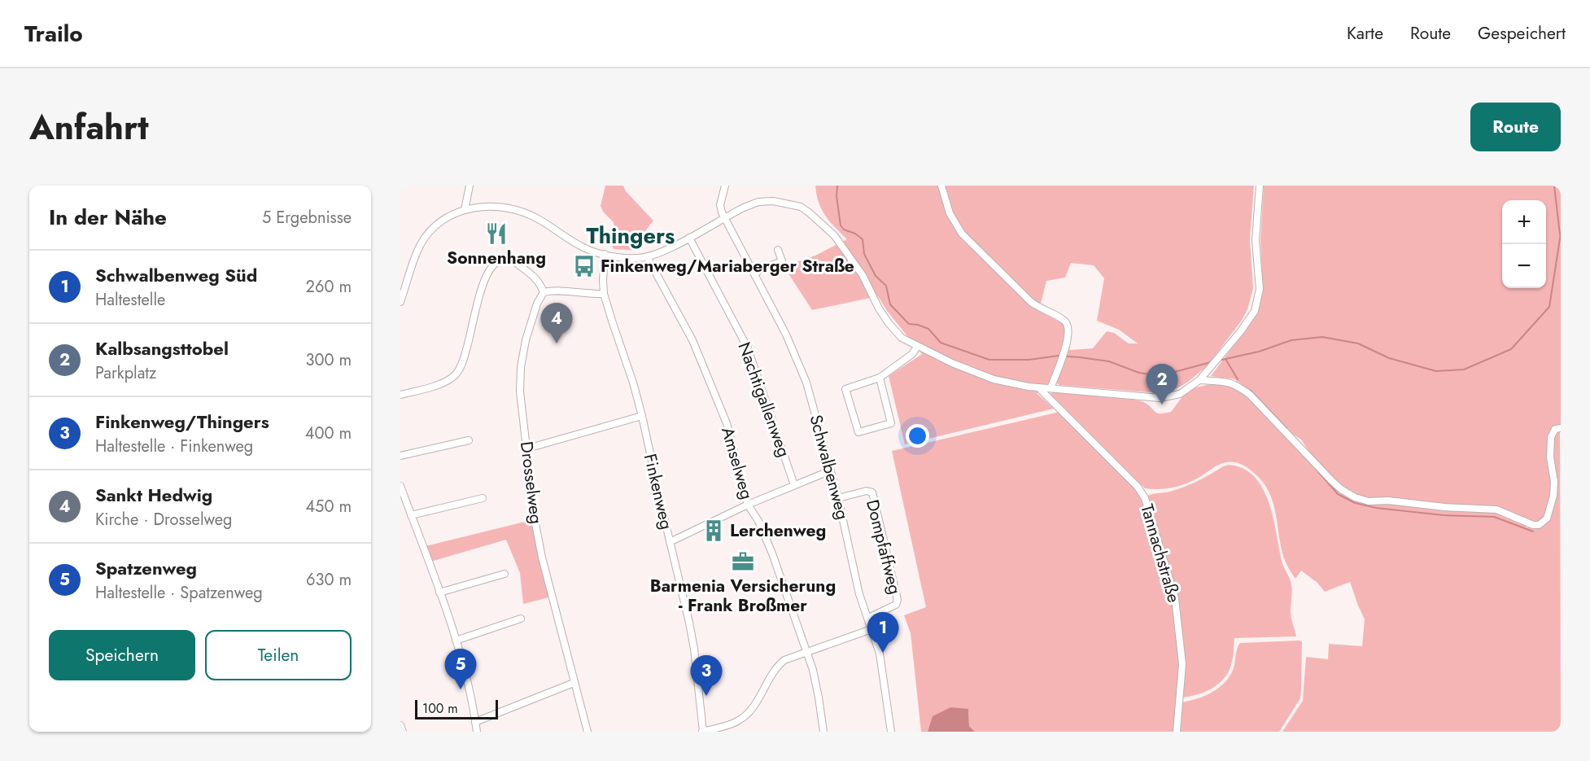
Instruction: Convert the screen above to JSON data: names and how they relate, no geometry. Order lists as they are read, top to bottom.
{
  "streets": {
    "street": [
      "Nachtigallenweg",
      "Amselweg",
      "Schwalbenweg",
      "Drosselweg",
      "Finkenweg",
      "Dompfaffweg",
      "Tannachstraße"
    ]
  },
  "crossings": [
    ["Schwalbenweg", "Dompfaffweg"]
  ],
  "districts": ["Thingers"],
  "places": {
    "restaurant": ["Sonnenhang"],
    "bus stop": ["Finkenweg/Mariaberger Straße"],
    "building": ["Lerchenweg"],
    "office": ["Barmenia Versicherung - Frank Broßmer"]
  },
  "scale_bar": "100 m",
  "page": {
    "header": "Trailo",
    "nav": ["Karte", "Route", "Gespeichert"],
    "title": "Anfahrt",
    "buttons": [
      "Route",
      ["Speichern", "Teilen"]
    ],
    "heading": ["In der Nähe", "5 Ergebnisse"],
    "map_buttons": ["+", "−"],
    "list": [
      {
        "mark": "1",
        "name": "Schwalbenweg Süd",
        "note": "Haltestelle",
        "value": "260 m"
      },
      {
        "mark": "2",
        "name": "Kalbsangsttobel",
        "note": "Parkplatz",
        "value": "300 m"
      },
      {
        "mark": "3",
        "name": "Finkenweg/Thingers",
        "note": "Haltestelle · Finkenweg",
        "value": "400 m"
      },
      {
        "mark": "4",
        "name": "Sankt Hedwig",
        "note": "Kirche · Drosselweg",
        "value": "450 m"
      },
      {
        "mark": "5",
        "name": "Spatzenweg",
        "note": "Haltestelle · Spatzenweg",
        "value": "630 m"
      }
    ],
    "pins": [
      "4",
      "2",
      "1",
      "5",
      "3"
    ],
    "scale": "100 m"
  }
}
